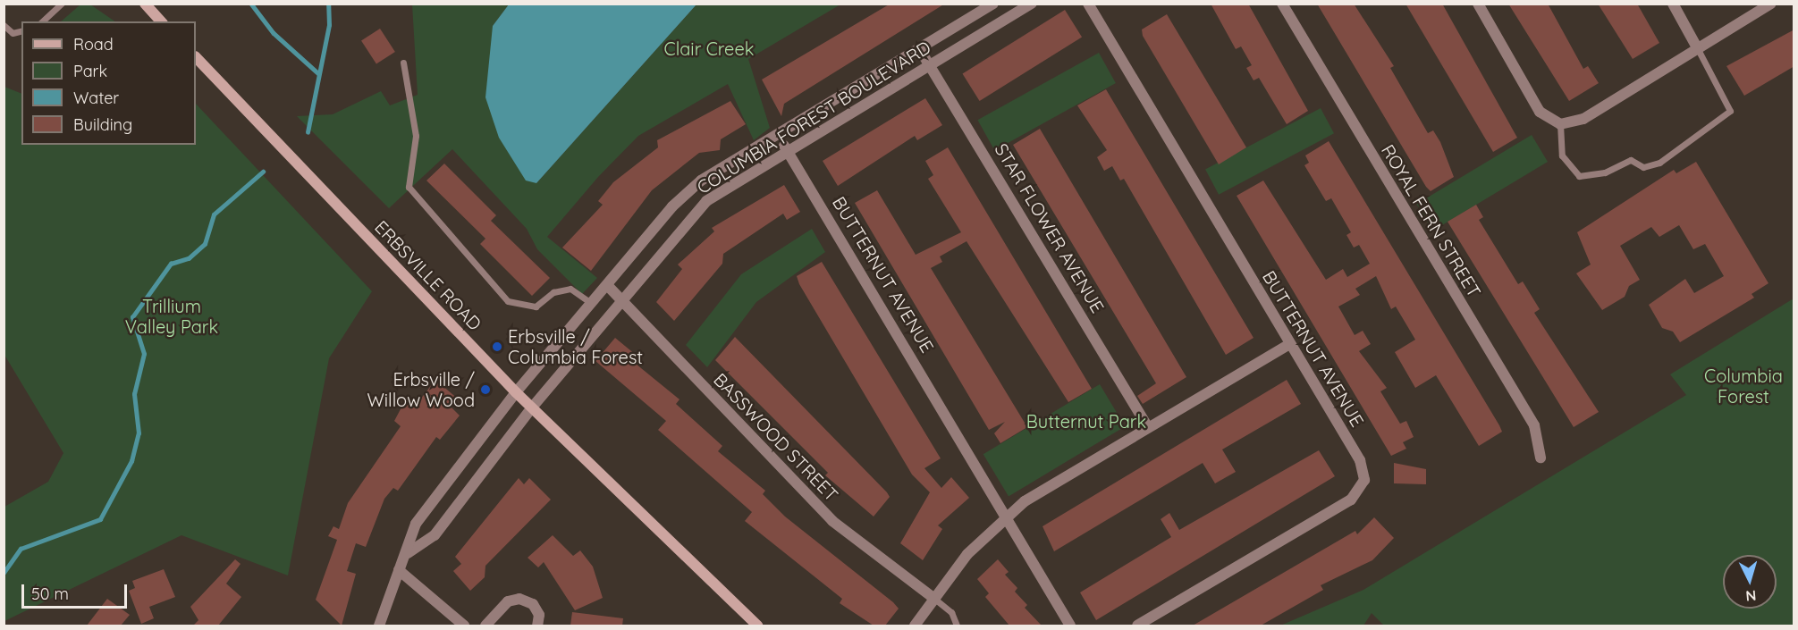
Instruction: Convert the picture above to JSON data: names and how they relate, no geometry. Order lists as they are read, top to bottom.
{
  "streets": {
    "main road": ["ERBSVILLE ROAD"],
    "street": [
      "COLUMBIA FOREST BOULEVARD",
      "ROYAL FERN STREET",
      "STAR FLOWER AVENUE",
      "BUTTERNUT AVENUE",
      "BASSWOOD STREET"
    ]
  },
  "crossings": [
    ["COLUMBIA FOREST BOULEVARD", "STAR FLOWER AVENUE"],
    ["COLUMBIA FOREST BOULEVARD", "BUTTERNUT AVENUE"],
    ["COLUMBIA FOREST BOULEVARD", "ERBSVILLE ROAD"],
    ["COLUMBIA FOREST BOULEVARD", "BASSWOOD STREET"]
  ],
  "parks": [
    "Clair Creek",
    "Trillium Valley Park",
    "Columbia Forest",
    "Butternut Park"
  ],
  "places": ["Erbsville / Columbia Forest", "Erbsville / Willow Wood"],
  "legend": [
    "Road",
    "Park",
    "Water",
    "Building"
  ],
  "scale_bar": "50 m",
  "north": "bottom"
}
